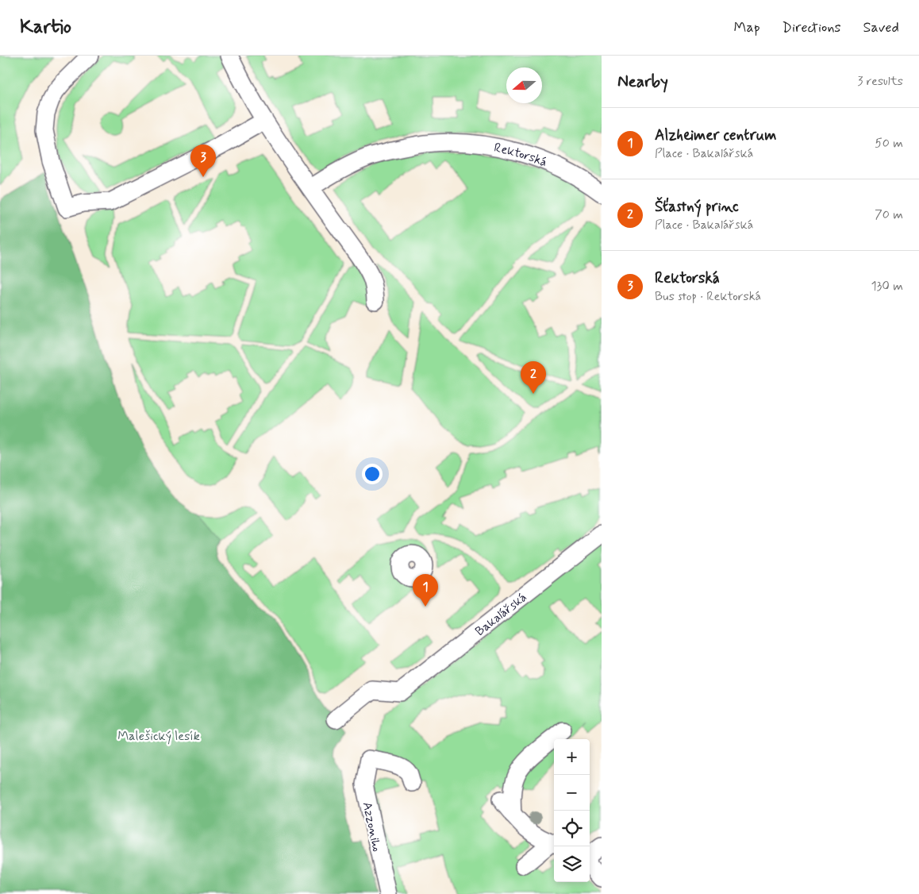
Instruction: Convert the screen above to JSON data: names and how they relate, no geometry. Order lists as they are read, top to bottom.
{
  "streets": {
    "street": ["Rektorská", "Bakalářská", "Azzoniho"]
  },
  "parks": ["Malešický lesík"],
  "north": "left",
  "page": {
    "header": "Kartio",
    "nav": ["Map", "Directions", "Saved"],
    "heading": ["Nearby", "3 results"],
    "list": [
      {
        "mark": "1",
        "name": "Alzheimer centrum",
        "note": "Place · Bakalářská",
        "value": "50 m"
      },
      {
        "mark": "2",
        "name": "Šťastný princ",
        "note": "Place · Bakalářská",
        "value": "70 m"
      },
      {
        "mark": "3",
        "name": "Rektorská",
        "note": "Bus stop · Rektorská",
        "value": "130 m"
      }
    ],
    "pins": ["3", "2", "1"],
    "map_buttons": ["+", "−"]
  }
}
